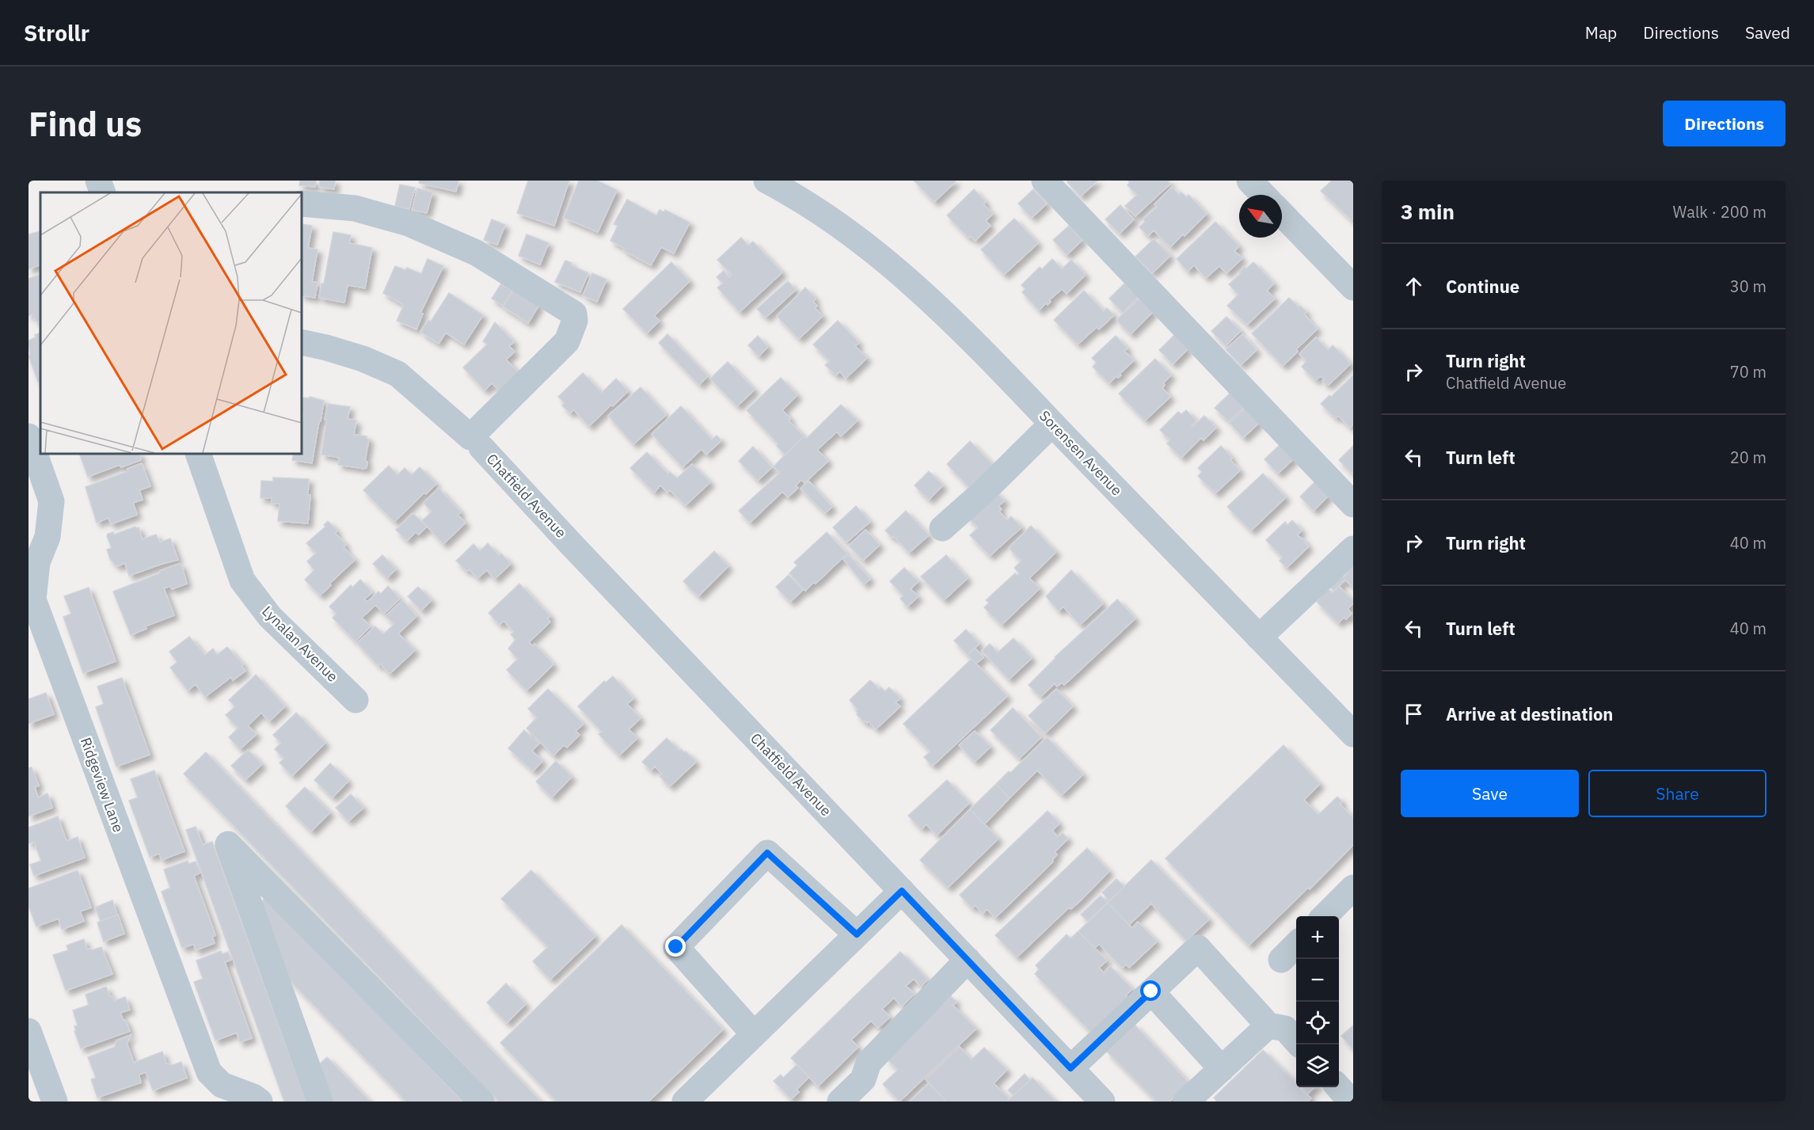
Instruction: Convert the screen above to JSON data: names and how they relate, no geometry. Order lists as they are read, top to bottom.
{
  "streets": {
    "street": [
      "Sorensen Avenue",
      "Chatfield Avenue",
      "Lynalan Avenue",
      "Ridgeview Lane"
    ]
  },
  "north": "top left",
  "page": {
    "header": "Strollr",
    "nav": ["Map", "Directions", "Saved"],
    "buttons": [
      "Directions",
      ["Save", "Share"]
    ],
    "title": "Find us",
    "heading": ["3 min", "Walk · 200 m"],
    "list": [
      ["Continue", "30 m"],
      ["Turn right", "Chatfield Avenue", "70 m"],
      ["Turn left", "20 m"],
      ["Turn right", "40 m"],
      ["Turn left", "40 m"],
      "Arrive at destination"
    ],
    "map_buttons": ["+", "−"]
  }
}
